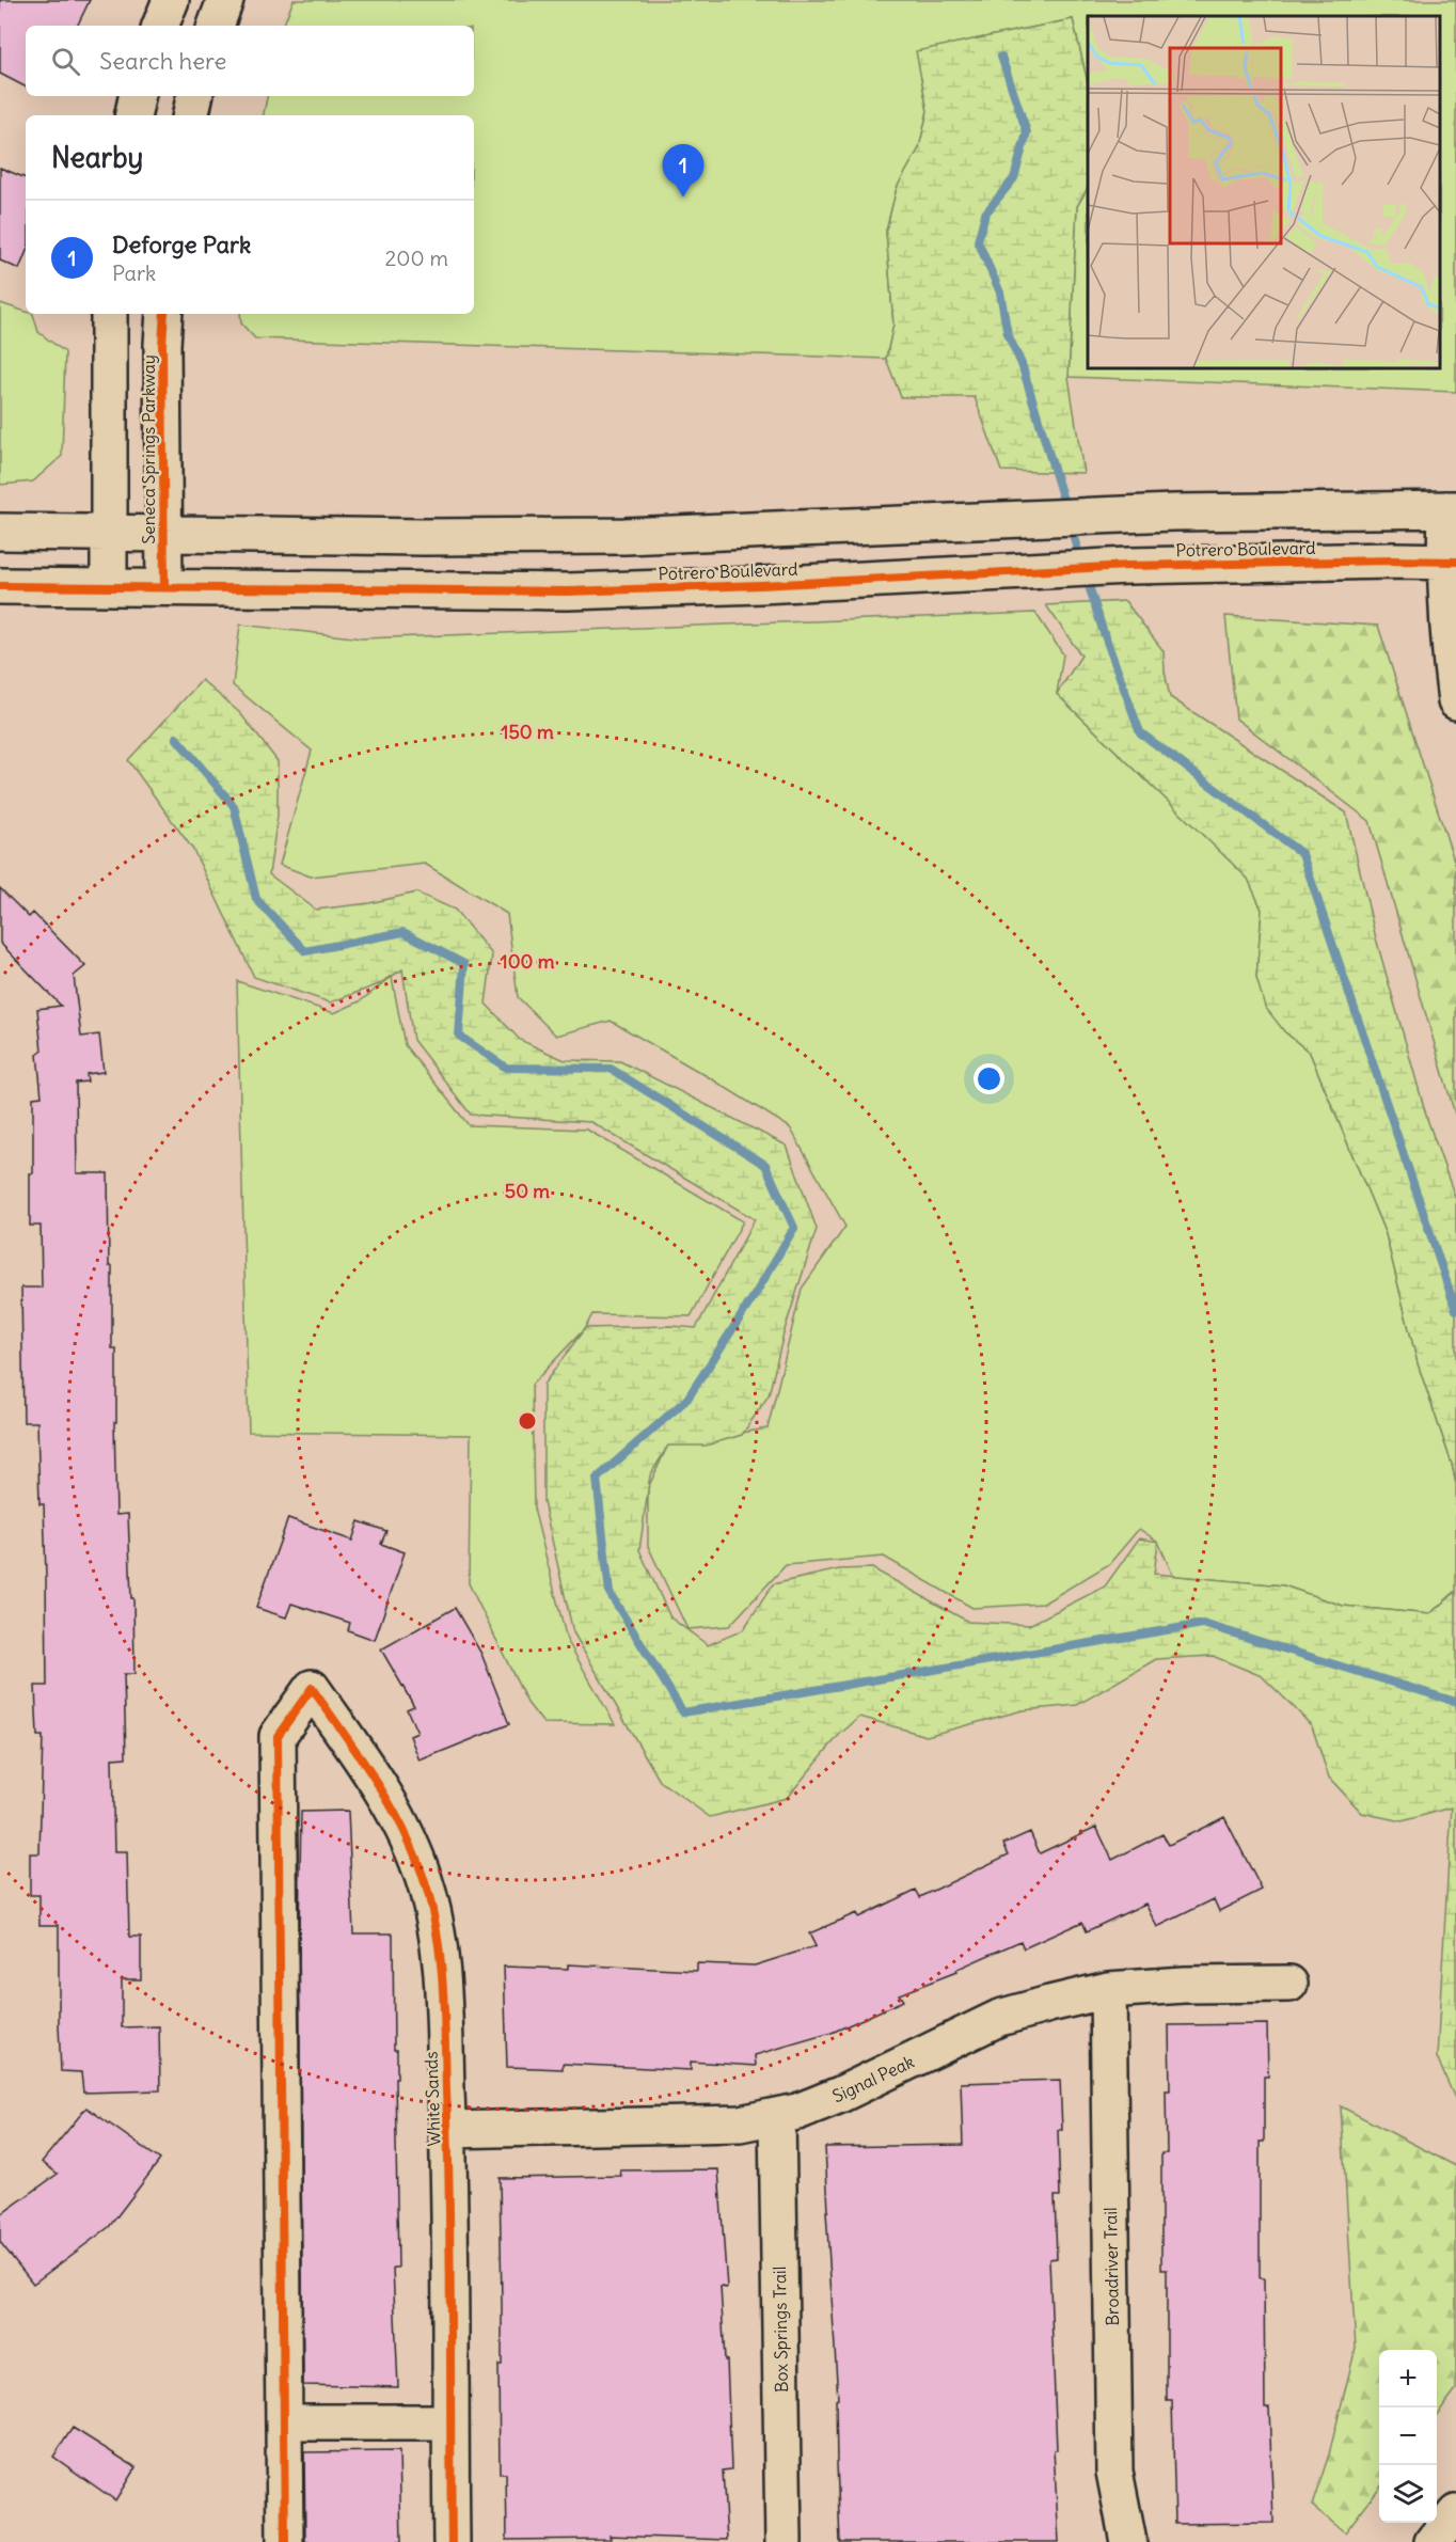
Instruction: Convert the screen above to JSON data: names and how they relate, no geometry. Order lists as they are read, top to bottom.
{
  "streets": {
    "street": [
      "Seneca Springs Parkway",
      "Potrero Boulevard",
      "Signal Peak",
      "White Sands",
      "Broadriver Trail",
      "Box Springs Trail"
    ]
  },
  "crossings": [
    ["Seneca Springs Parkway", "Potrero Boulevard"],
    ["Signal Peak", "White Sands"],
    ["Signal Peak", "Broadriver Trail"],
    ["Signal Peak", "Box Springs Trail"]
  ],
  "page": {
    "search": "Search here",
    "heading": "Nearby",
    "pins": "1",
    "list": [
      {
        "mark": "1",
        "name": "Deforge Park",
        "note": "Park",
        "value": "200 m"
      }
    ],
    "map_buttons": ["+", "−"]
  },
  "rings": ["150 m", "100 m", "50 m"]
}
